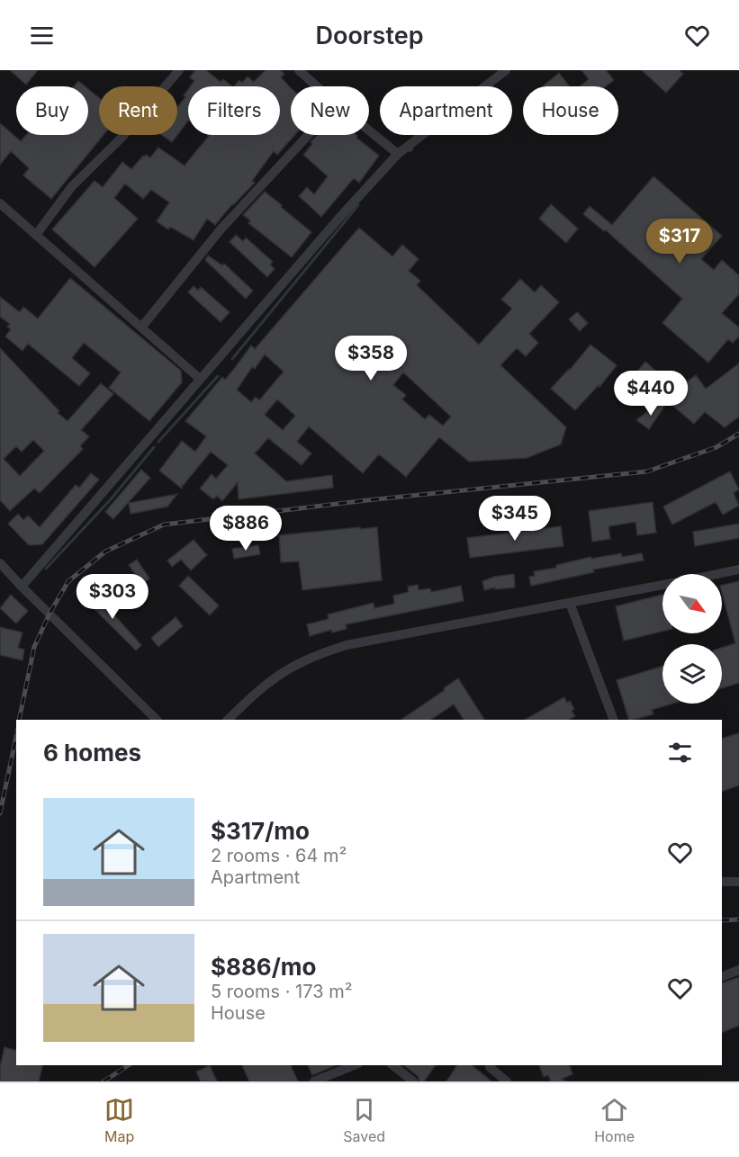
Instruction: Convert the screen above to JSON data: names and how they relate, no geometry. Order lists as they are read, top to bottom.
{
  "north": "bottom right",
  "page": {
    "header": "Doorstep",
    "chip": [
      "Buy",
      "Rent",
      "Filters",
      "New",
      "Apartment",
      "House"
    ],
    "price": [
      "$317",
      "$358",
      "$440",
      "$345",
      "$886",
      "$303"
    ],
    "heading": "6 homes",
    "list": [
      {
        "name": "$317/mo",
        "note": "2 rooms · 64 m² · Apartment"
      },
      {
        "name": "$886/mo",
        "note": "5 rooms · 173 m² · House"
      }
    ],
    "tabs": ["Map", "Saved", "Home"]
  }
}
